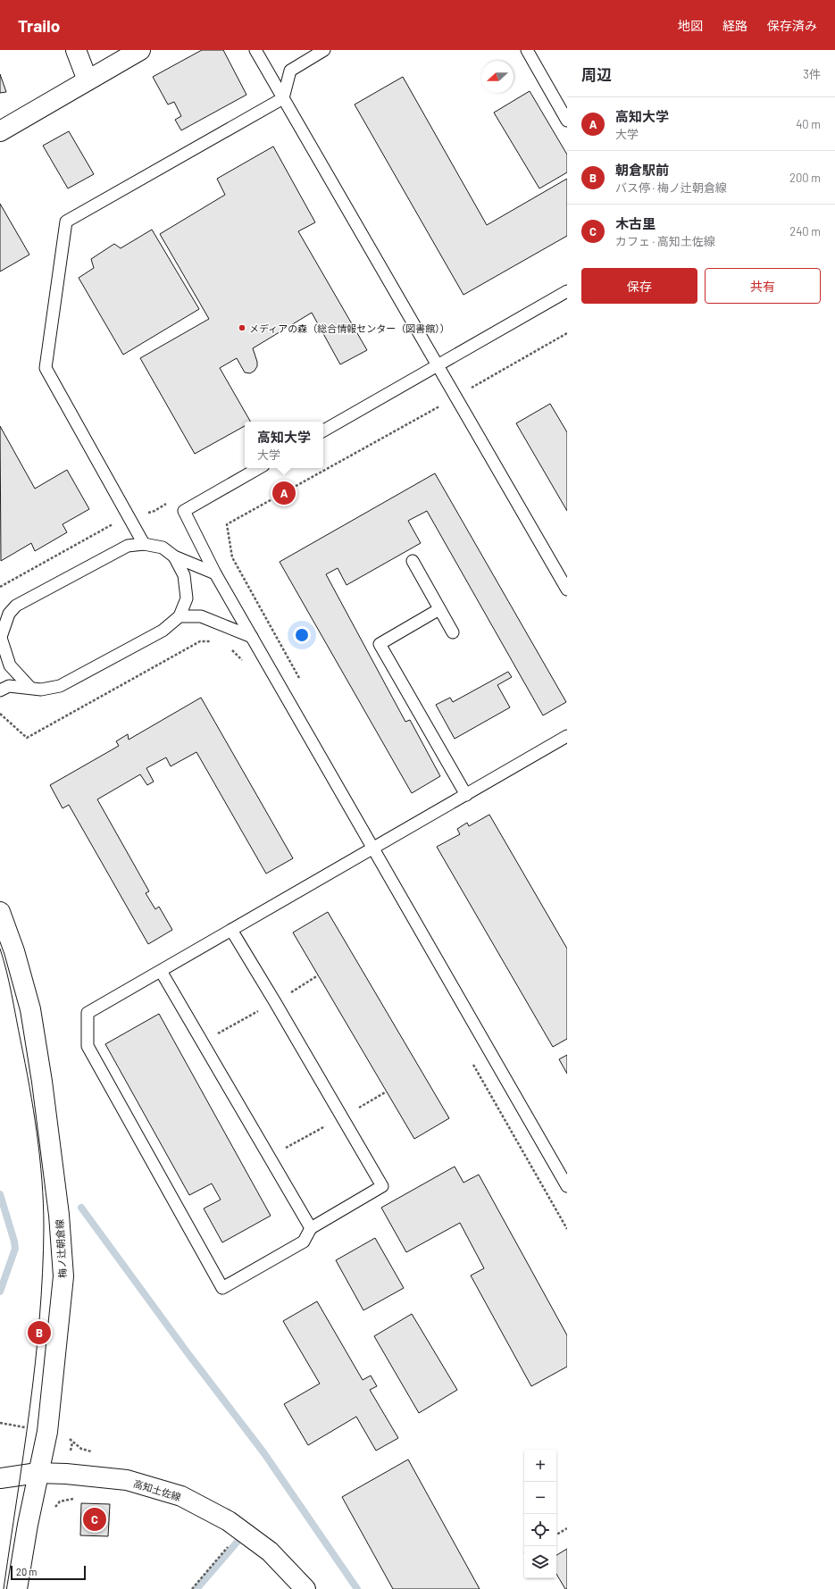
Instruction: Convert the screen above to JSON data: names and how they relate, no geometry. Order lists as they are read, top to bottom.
{
  "streets": {
    "main road": ["梅ノ辻朝倉線", "高知土佐線"]
  },
  "crossings": [
    ["梅ノ辻朝倉線", "高知土佐線"]
  ],
  "places": ["メディアの森（総合情報センター（図書館））"],
  "scale_bar": "20 m",
  "north": "left",
  "page": {
    "header": "Trailo",
    "nav": ["地図", "経路", "保存済み"],
    "heading": ["周辺", "3件"],
    "list": [
      {
        "mark": "A",
        "name": "高知大学",
        "note": "大学",
        "value": "40 m"
      },
      {
        "mark": "B",
        "name": "朝倉駅前",
        "note": "バス停 · 梅ノ辻朝倉線",
        "value": "200 m"
      },
      {
        "mark": "C",
        "name": "木古里",
        "note": "カフェ · 高知土佐線",
        "value": "240 m"
      }
    ],
    "buttons": ["保存", "共有"],
    "popup": ["高知大学", "大学"],
    "pins": ["A", "B", "C"],
    "map_buttons": ["+", "−"],
    "scale": "20 m"
  }
}
